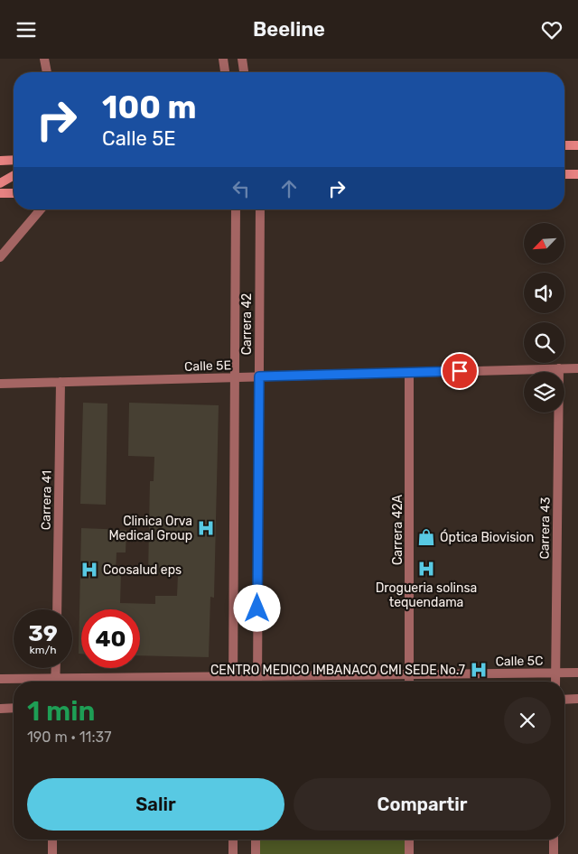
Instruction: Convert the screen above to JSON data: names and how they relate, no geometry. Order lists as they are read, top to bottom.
{
  "streets": {
    "street": [
      "Carrera 42",
      "Calle 5E",
      "Carrera 41",
      "Carrera 43",
      "Carrera 42A",
      "Calle 5C"
    ]
  },
  "crossings": [
    ["Carrera 42", "Calle 5E"],
    ["Carrera 42", "Calle 5C"],
    ["Calle 5E", "Carrera 41"],
    ["Calle 5E", "Carrera 43"],
    ["Calle 5E", "Carrera 42A"],
    ["Carrera 43", "Calle 5C"],
    ["Carrera 42A", "Calle 5C"]
  ],
  "places": {
    "hospital": [
      "Clinica Orva Medical Group",
      "Drogueria solinsa tequendama",
      "Coosalud eps",
      "CENTRO MEDICO IMBANACO CMI SEDE No.7"
    ],
    "shop": ["Óptica Biovision"]
  },
  "north": "bottom left",
  "page": {
    "header": "Beeline",
    "turn": ["100 m", "Calle 5E"],
    "speed": "39 km/h",
    "limit": "40",
    "heading": ["1 min", "190 m · 11:37"],
    "buttons": ["Salir", "Compartir"]
  }
}
